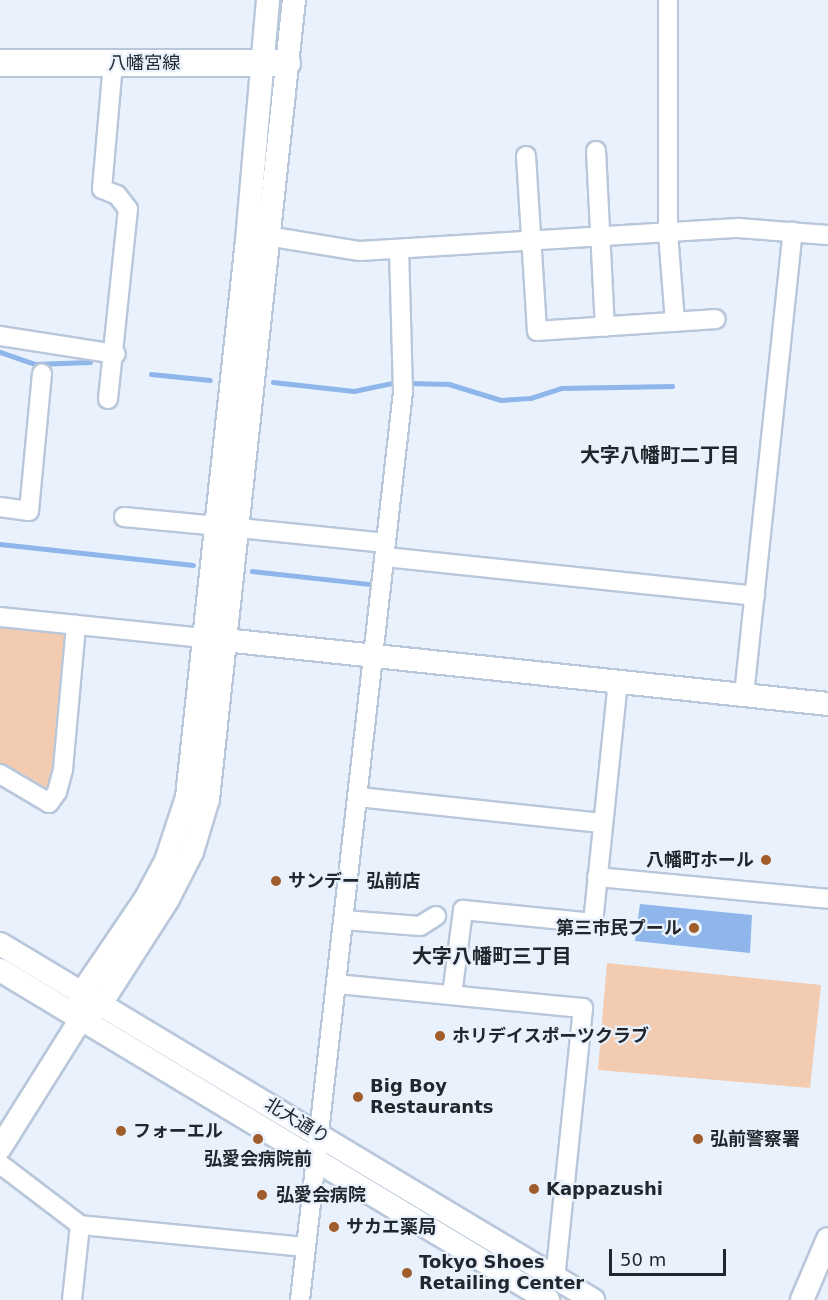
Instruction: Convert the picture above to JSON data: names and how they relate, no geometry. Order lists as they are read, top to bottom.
{
  "streets": {
    "main road": ["八幡宮線"],
    "street": ["北大通り"]
  },
  "districts": ["大字八幡町二丁目", "大字八幡町三丁目"],
  "places": [
    "八幡町ホール",
    "サンデー 弘前店",
    "第三市民プール",
    "ホリデイスポーツクラブ",
    "Big Boy Restaurants",
    "フォーエル",
    "弘愛会病院前",
    "弘前警察署",
    "Kappazushi",
    "弘愛会病院",
    "サカエ薬局",
    "Tokyo Shoes Retailing Center"
  ],
  "scale_bar": "50 m"
}
